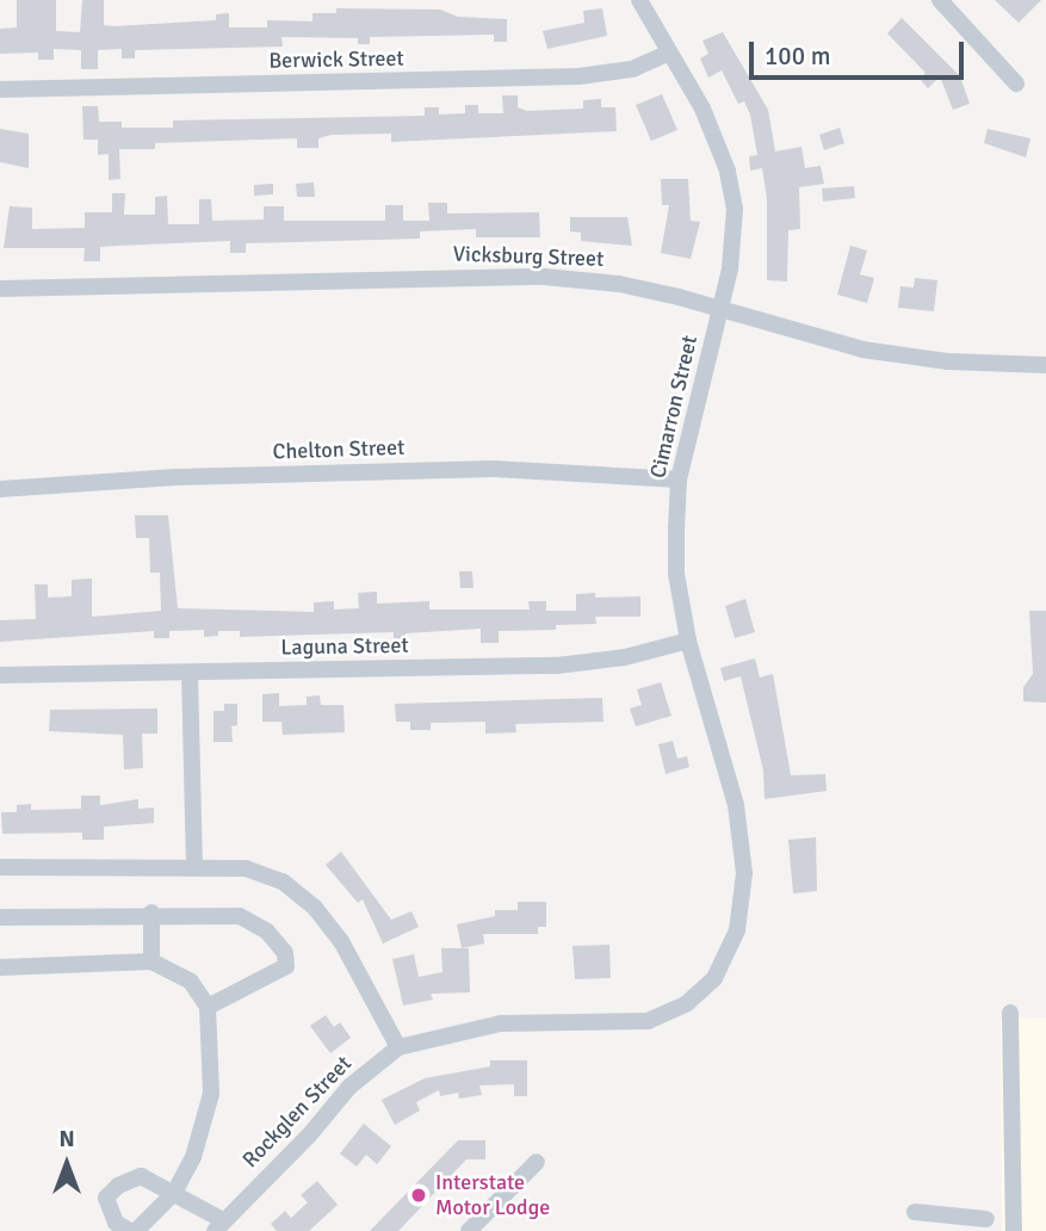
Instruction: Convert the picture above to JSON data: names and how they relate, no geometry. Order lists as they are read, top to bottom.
{
  "streets": {
    "street": [
      "Berwick Street",
      "Vicksburg Street",
      "Cimarron Street",
      "Chelton Street",
      "Laguna Street",
      "Rockglen Street"
    ]
  },
  "crossings": [
    ["Berwick Street", "Cimarron Street"],
    ["Vicksburg Street", "Cimarron Street"],
    ["Cimarron Street", "Chelton Street"],
    ["Cimarron Street", "Laguna Street"],
    ["Cimarron Street", "Rockglen Street"]
  ],
  "places": ["Interstate Motor Lodge"],
  "scale_bar": "100 m",
  "north": "top"
}
